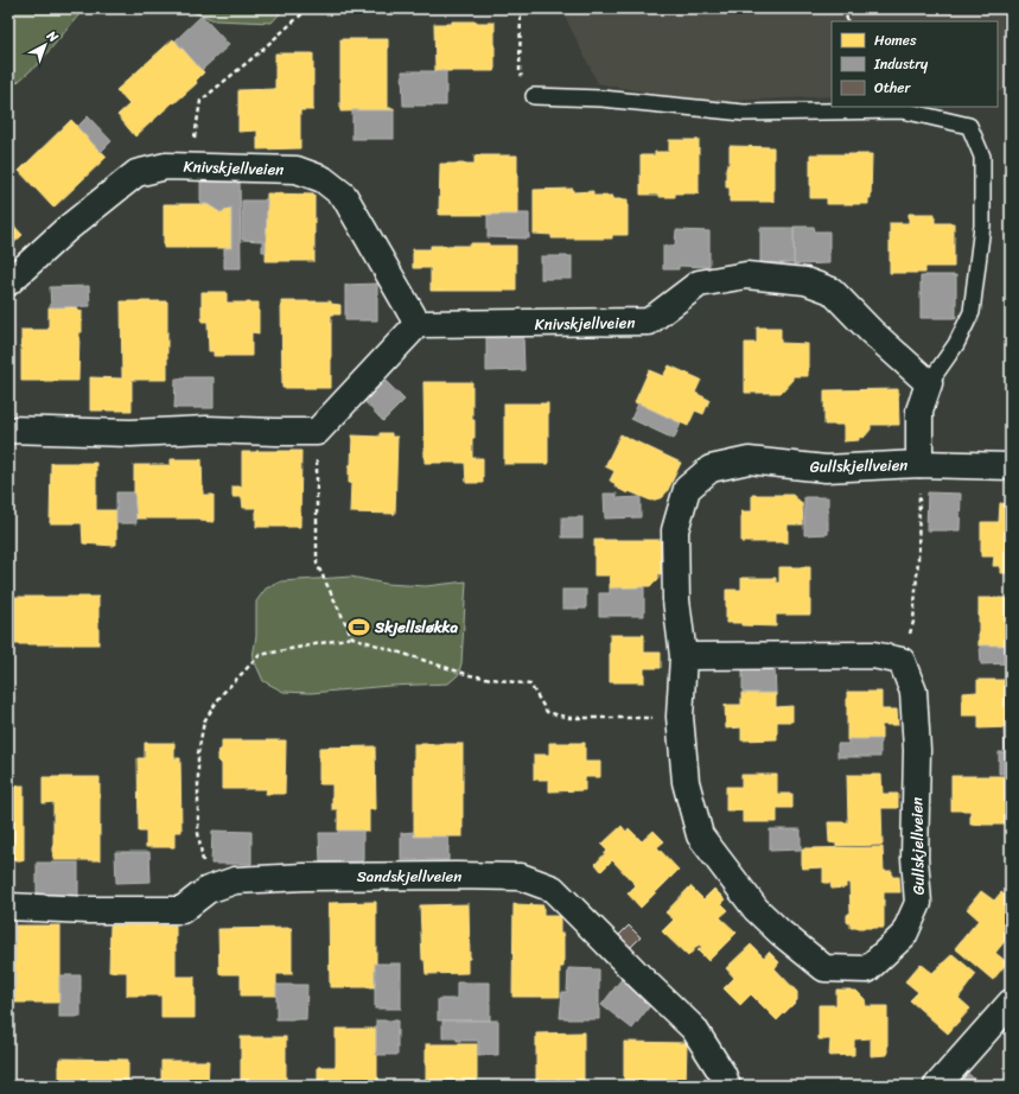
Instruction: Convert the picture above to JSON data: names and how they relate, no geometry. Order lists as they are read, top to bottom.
{
  "streets": {
    "street": ["Knivskjellveien", "Gullskjellveien", "Sandskjellveien"]
  },
  "places": {
    "sports": ["Skjellsløkka"]
  },
  "legend": ["Homes", "Industry", "Other"],
  "north": "top right"
}
